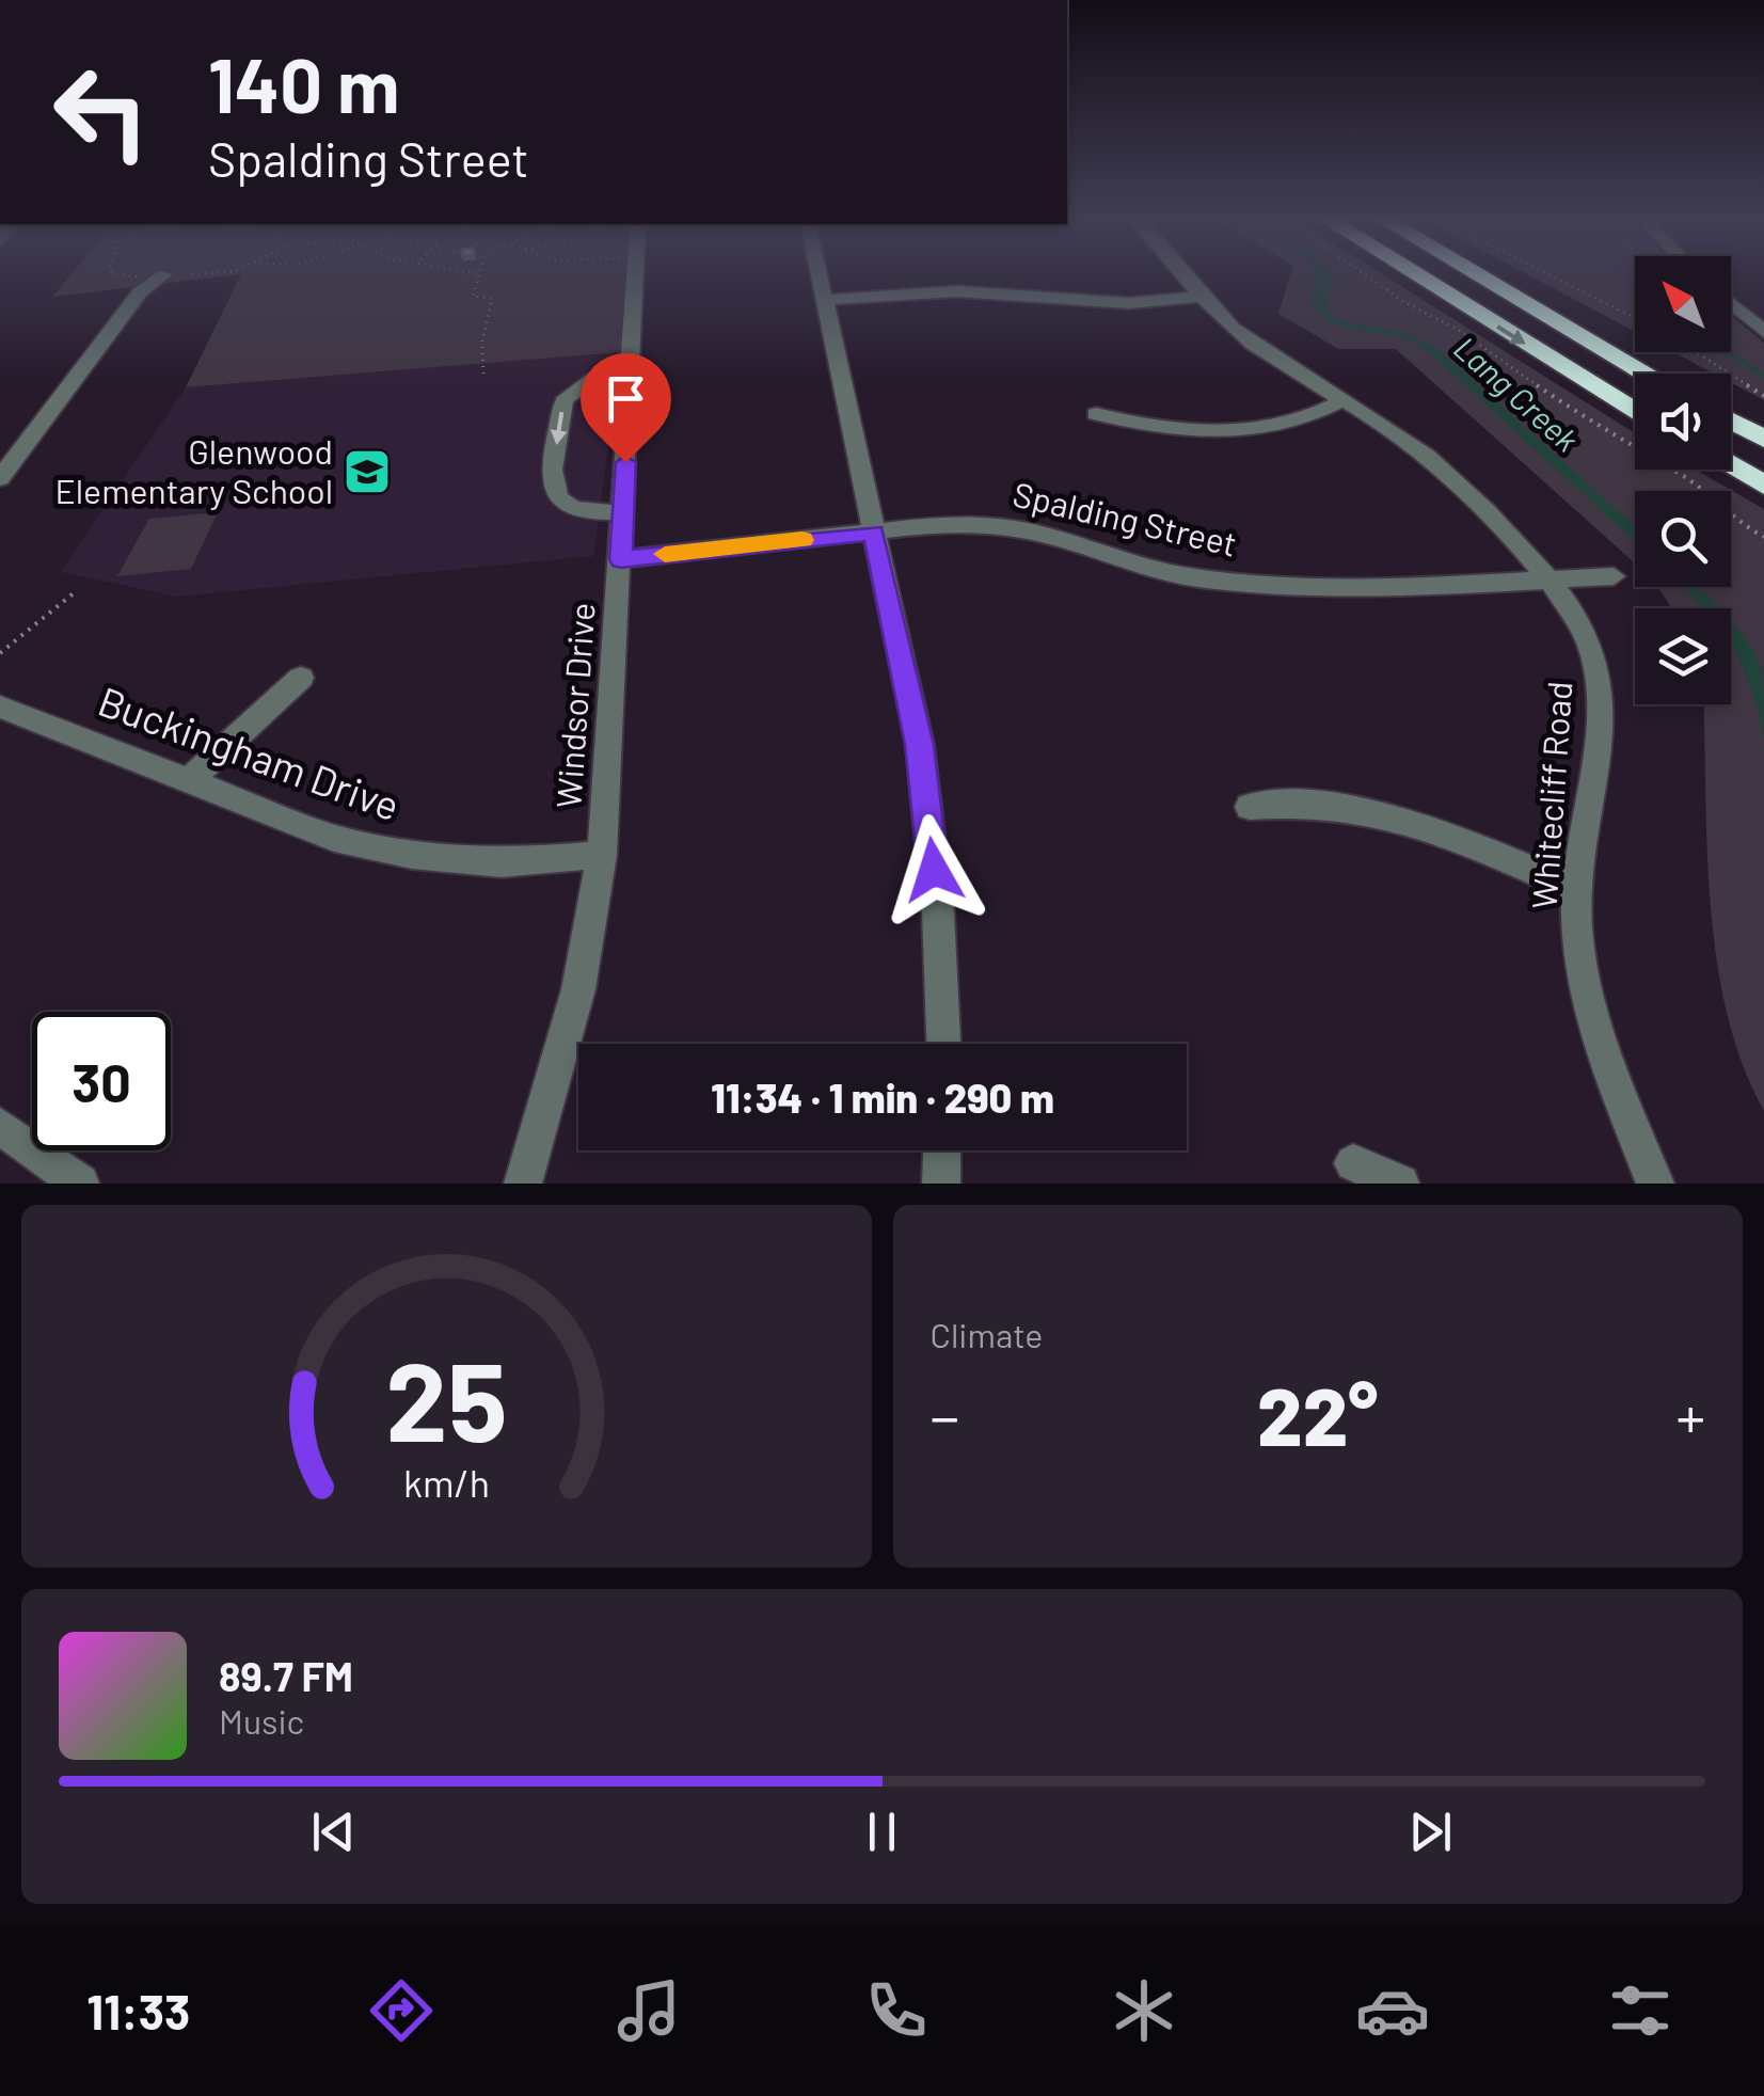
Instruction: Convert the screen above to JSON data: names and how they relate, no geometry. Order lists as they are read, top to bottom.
{
  "streets": {
    "street": [
      "Spalding Street",
      "Windsor Drive",
      "Buckingham Drive",
      "Whitecliff Road"
    ]
  },
  "crossings": [
    ["Spalding Street", "Windsor Drive"],
    ["Spalding Street", "Whitecliff Road"],
    ["Windsor Drive", "Buckingham Drive"]
  ],
  "water": ["Lang Creek"],
  "places": {
    "school or university": ["Glenwood Elementary School"]
  },
  "north": "top left",
  "page": {
    "turn": ["140 m", "Spalding Street"],
    "limit": "30",
    "trip": "11:34 · 1 min · 290 m",
    "tile": "Climate",
    "heat": ["−", "22°", "+"],
    "song": ["89.7 FM", "Music"],
    "tabs": "11:33",
    "gauge": ["25", "km/h"]
  }
}
